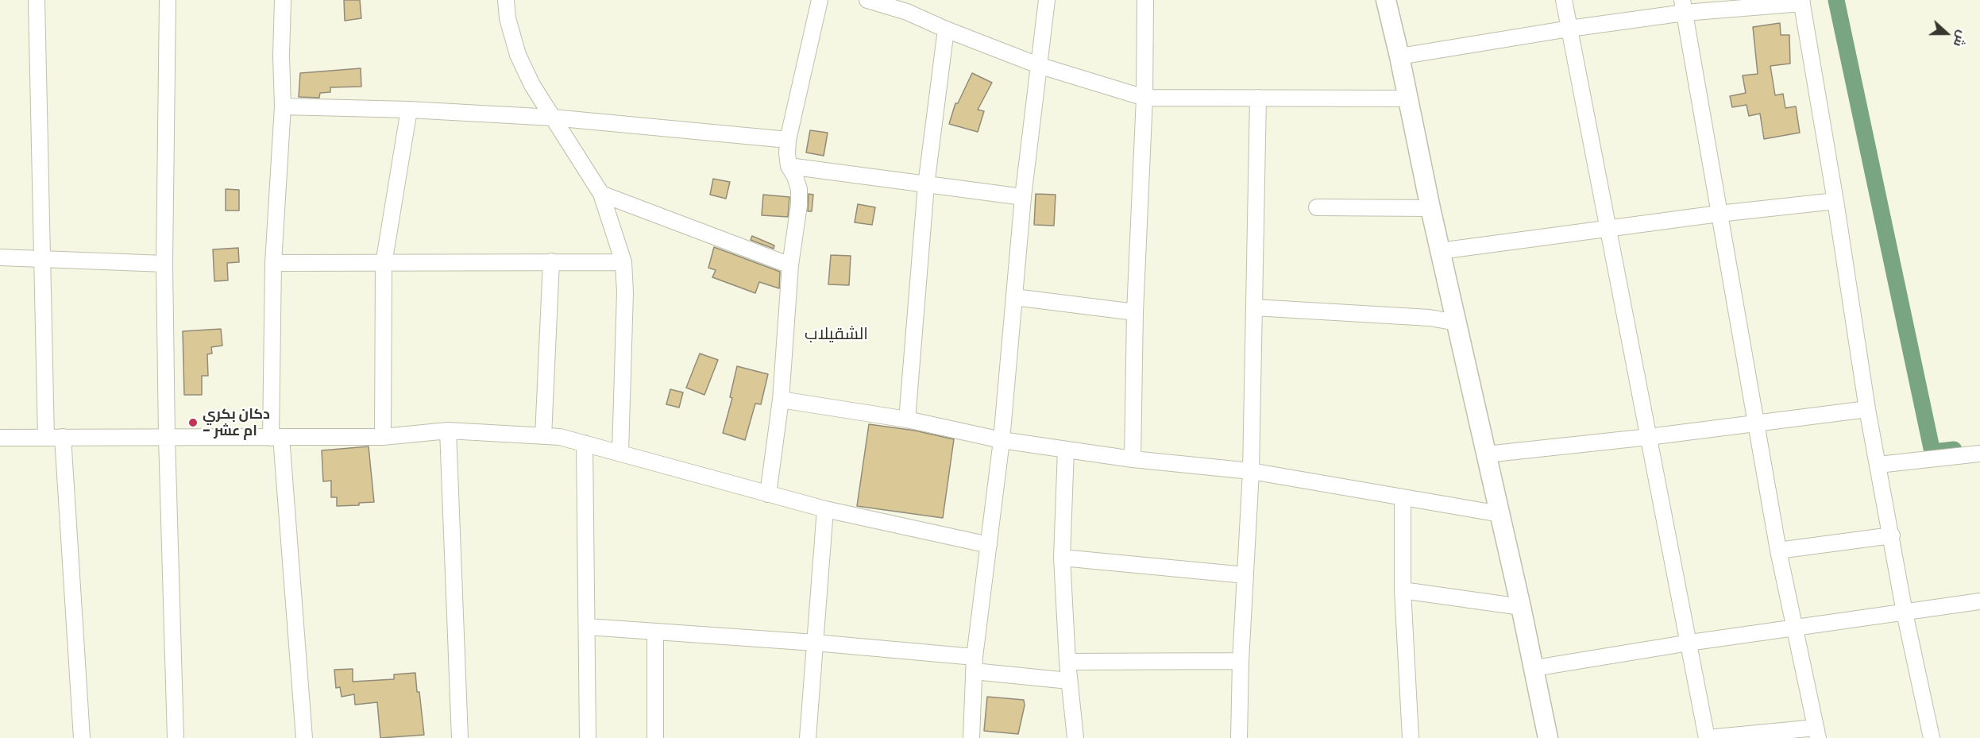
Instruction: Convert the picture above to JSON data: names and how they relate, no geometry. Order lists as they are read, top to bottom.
{
  "districts": ["الشقيلاب"],
  "places": ["دكان بكري - ام عشر"],
  "north": "right"
}
